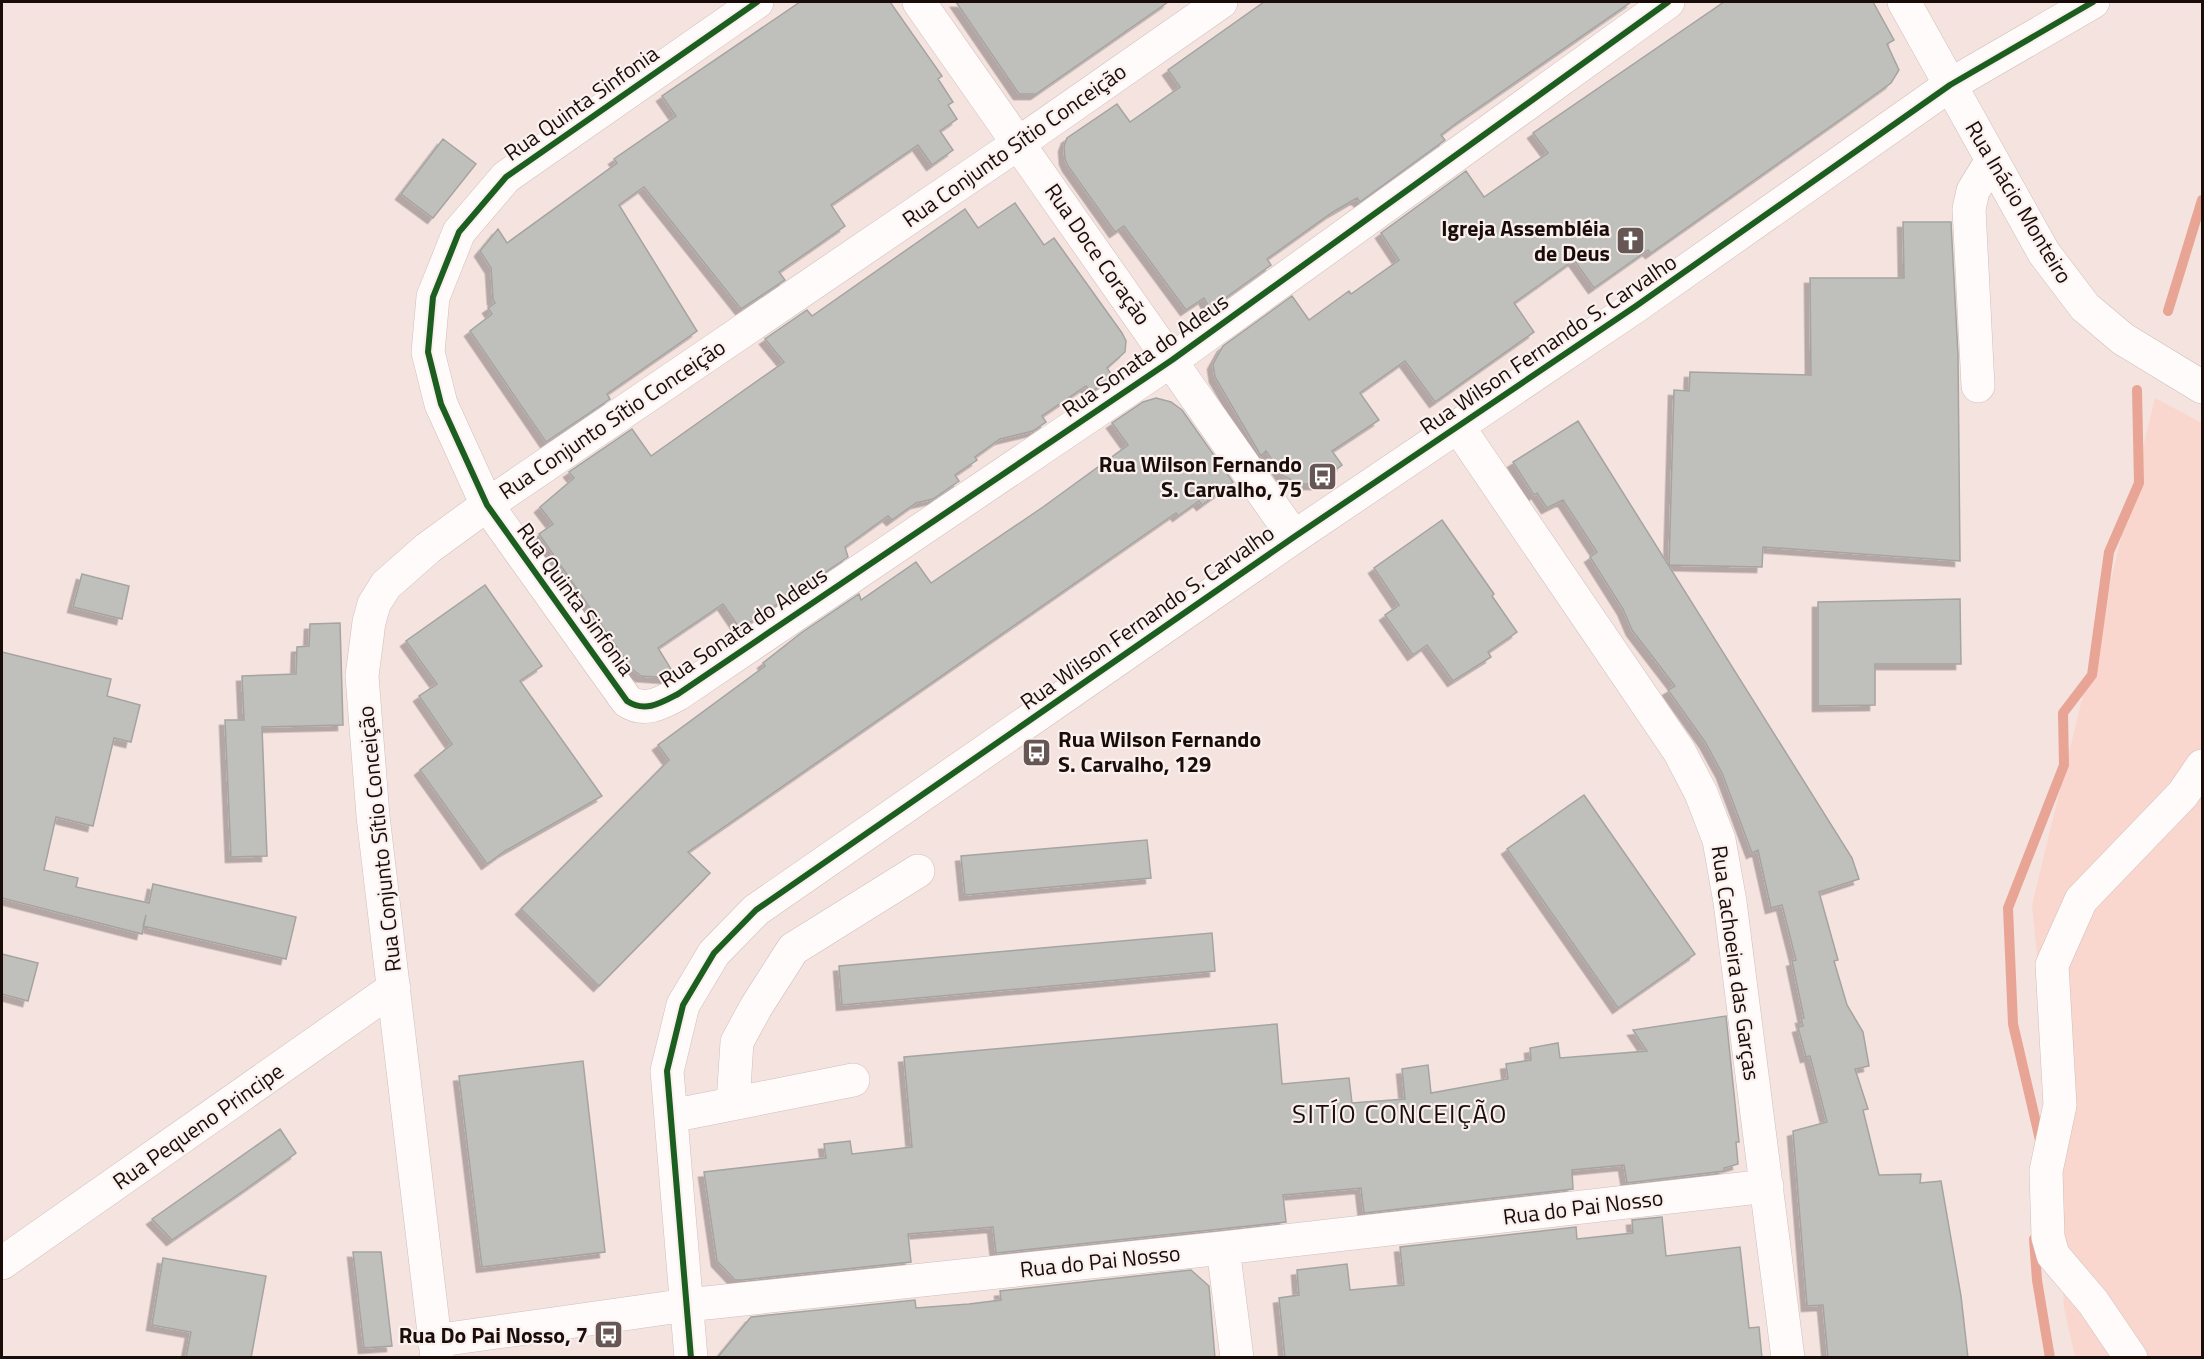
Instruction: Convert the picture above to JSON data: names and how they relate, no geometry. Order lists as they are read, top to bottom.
{
  "streets": {
    "street": [
      "Rua Quinta Sinfonia",
      "Rua Conjunto Sítio Conceição",
      "Rua Inácio Monteiro",
      "Rua Doce Coração",
      "Rua Wilson Fernando S. Carvalho",
      "Rua Sonata do Adeus",
      "Rua Cachoeira das Garças",
      "Rua Pequeno Principe",
      "Rua do Pai Nosso"
    ]
  },
  "crossings": [
    ["Rua Quinta Sinfonia", "Rua Conjunto Sítio Conceição"],
    ["Rua Quinta Sinfonia", "Rua Sonata do Adeus"],
    ["Rua Conjunto Sítio Conceição", "Rua Doce Coração"],
    ["Rua Conjunto Sítio Conceição", "Rua Pequeno Principe"],
    ["Rua Conjunto Sítio Conceição", "Rua do Pai Nosso"],
    ["Rua Inácio Monteiro", "Rua Wilson Fernando S. Carvalho"],
    ["Rua Doce Coração", "Rua Wilson Fernando S. Carvalho"],
    ["Rua Doce Coração", "Rua Sonata do Adeus"],
    ["Rua Wilson Fernando S. Carvalho", "Rua Cachoeira das Garças"],
    ["Rua Wilson Fernando S. Carvalho", "Rua do Pai Nosso"],
    ["Rua Cachoeira das Garças", "Rua do Pai Nosso"]
  ],
  "districts": ["SITÍO CONCEIÇÃO"],
  "places": {
    "church": ["Igreja Assembléia de Deus"],
    "bus stop": ["Rua Wilson Fernando S. Carvalho, 75", "Rua Wilson Fernando S. Carvalho, 129", "Rua Do Pai Nosso, 7"]
  }
}
